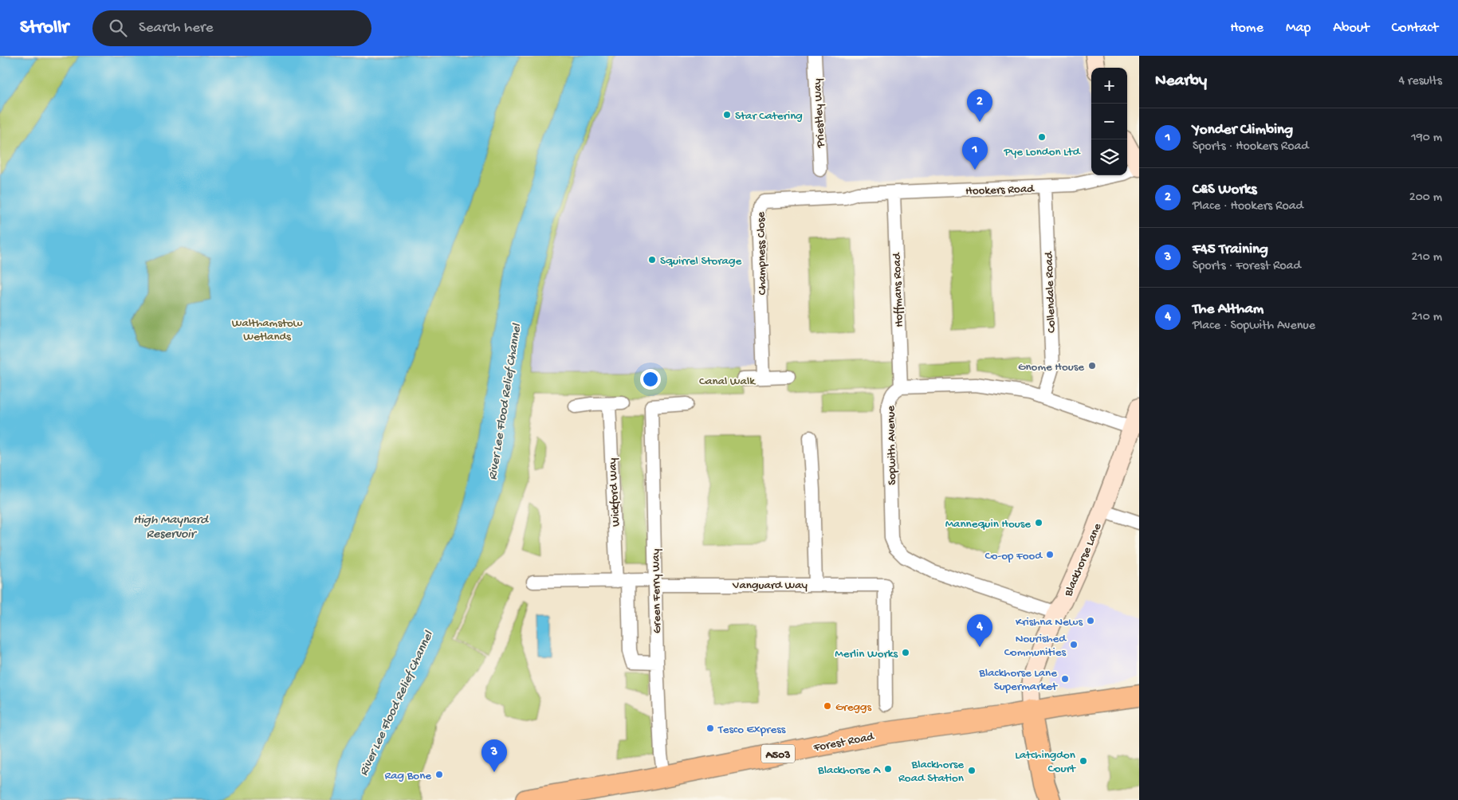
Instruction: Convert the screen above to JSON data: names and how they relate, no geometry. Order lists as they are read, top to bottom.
{
  "streets": {
    "main road": ["Blackhorse Lane", "Forest Road", "A503"],
    "street": [
      "Priestley Way",
      "Hookers Road",
      "Champness Close",
      "Hoffmans Road",
      "Collendale Road",
      "Sopwith Avenue",
      "Wickford Way",
      "Vanguard Way",
      "Green Ferry Way"
    ]
  },
  "crossings": [
    ["Hookers Road", "Champness Close"],
    ["Hookers Road", "Hoffmans Road"],
    ["Hookers Road", "Collendale Road"],
    ["Hoffmans Road", "Sopwith Avenue"],
    ["Sopwith Avenue", "Blackhorse Lane"],
    ["Wickford Way", "Vanguard Way"],
    ["Wickford Way", "Green Ferry Way"],
    ["Blackhorse Lane", "Forest Road"],
    ["Vanguard Way", "Green Ferry Way"],
    ["Green Ferry Way", "Forest Road"]
  ],
  "water": ["River Lee Flood Relief Channel", "High Maynard Reservoir"],
  "parks": ["Walthamstow Wetlands", "Canal Walk"],
  "places": [
    "Star Catering",
    "Pye London Ltd",
    "Squirrel Storage",
    "Gnome House",
    "Mannequin House",
    "Co-op Food",
    "Krishna News",
    "Nourished Communities",
    "Merlin Works",
    "Blackhorse Lane Supermarket",
    "Greggs",
    "Tesco Express",
    "Latchingdon Court",
    "Blackhorse A",
    "Blackhorse Road Station",
    "Rag Bone"
  ],
  "page": {
    "header": "Strollr",
    "search": "Search here",
    "nav": [
      "Home",
      "Map",
      "About",
      "Contact"
    ],
    "heading": ["Nearby", "4 results"],
    "map_buttons": ["+", "−"],
    "pins": [
      "2",
      "1",
      "4",
      "3"
    ],
    "list": [
      {
        "mark": "1",
        "name": "Yonder Climbing",
        "note": "Sports · Hookers Road",
        "value": "190 m"
      },
      {
        "mark": "2",
        "name": "C&S Works",
        "note": "Place · Hookers Road",
        "value": "200 m"
      },
      {
        "mark": "3",
        "name": "F45 Training",
        "note": "Sports · Forest Road",
        "value": "210 m"
      },
      {
        "mark": "4",
        "name": "The Altham",
        "note": "Place · Sopwith Avenue",
        "value": "210 m"
      }
    ]
  }
}
